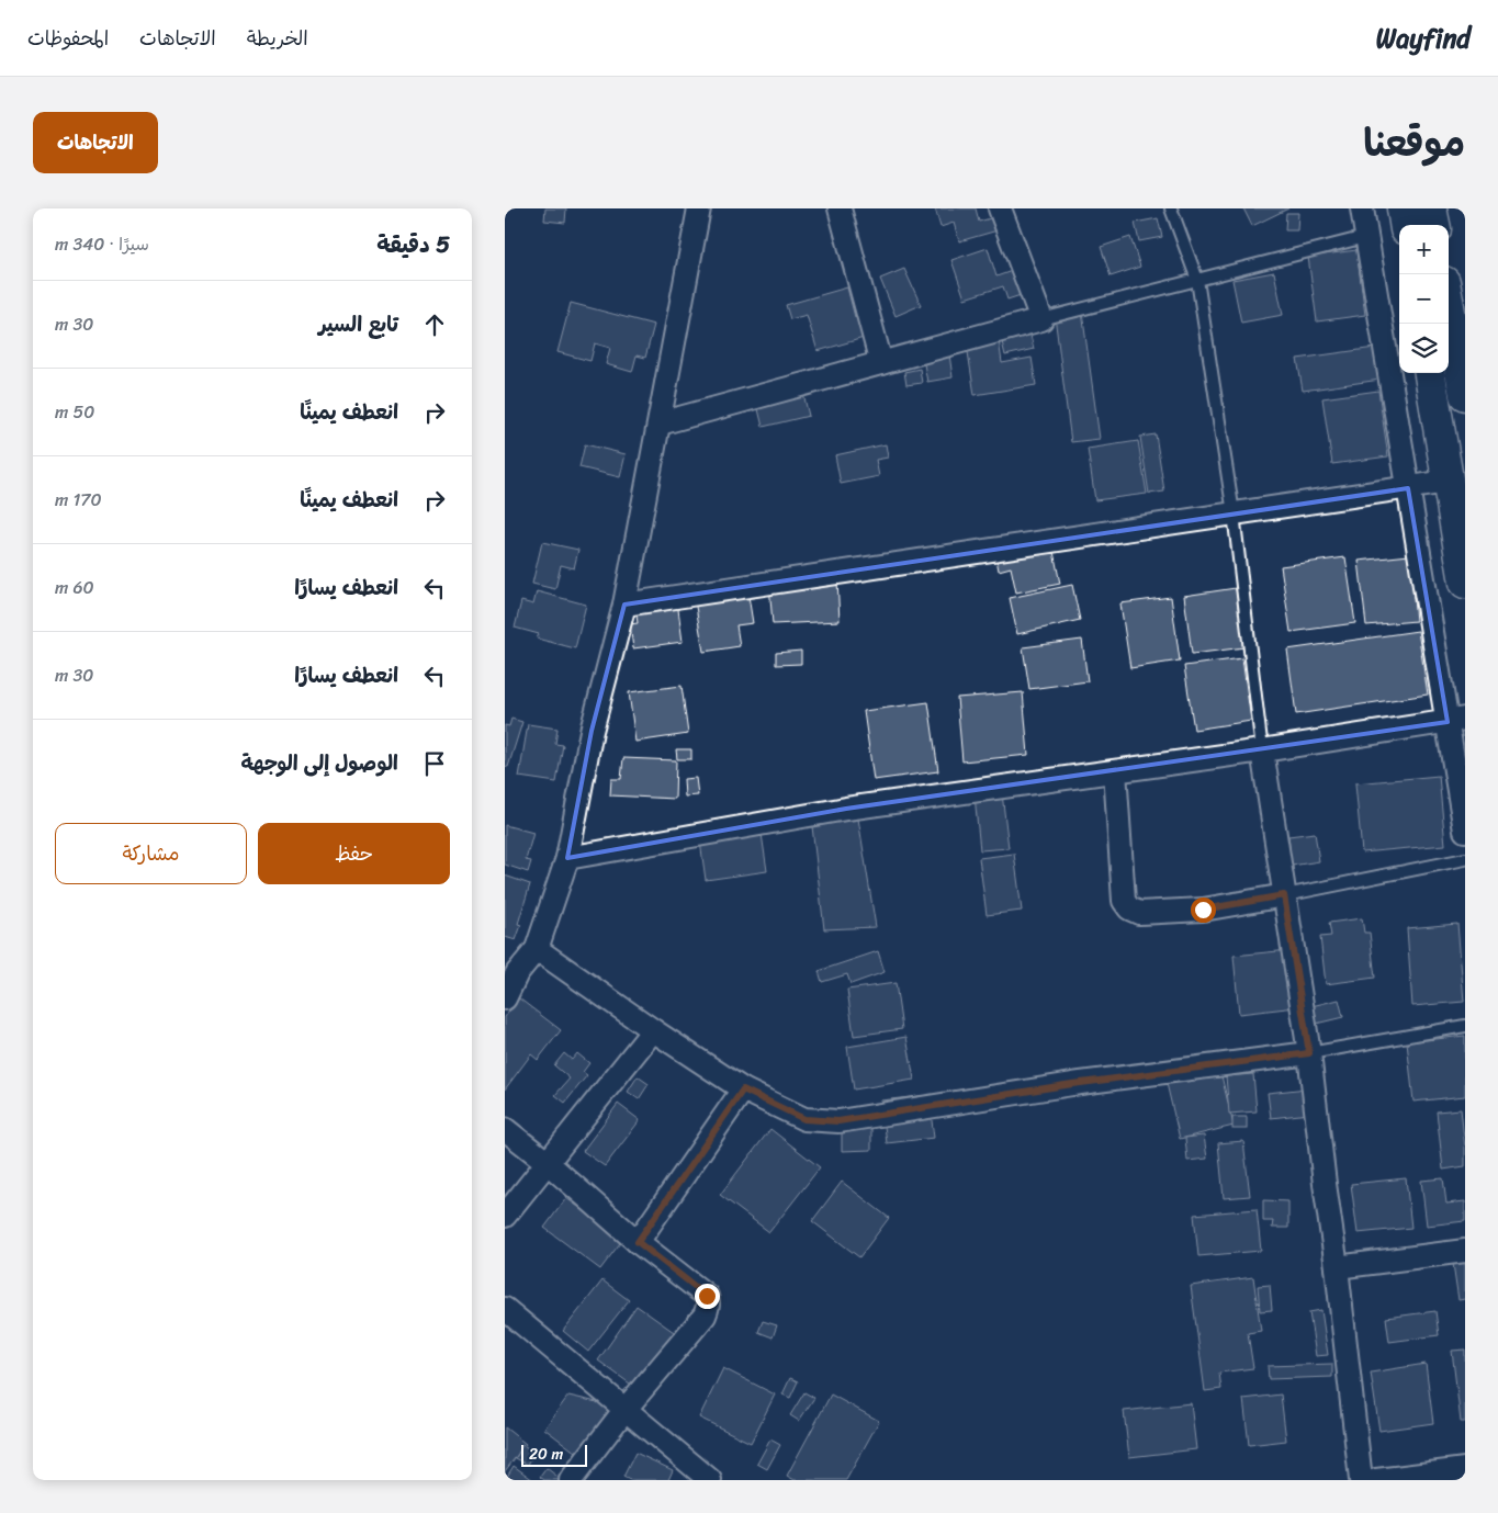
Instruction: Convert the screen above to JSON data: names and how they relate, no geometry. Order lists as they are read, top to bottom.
{
  "scale_bar": "20 m",
  "page": {
    "header": "Wayfind",
    "nav": ["الخريطة", "الاتجاهات", "المحفوظات"],
    "title": "موقعنا",
    "buttons": [
      "الاتجاهات",
      ["حفظ", "مشاركة"]
    ],
    "heading": ["5 دقيقة", "سيرًا · 340 m"],
    "map_buttons": ["+", "−"],
    "list": [
      ["تابع السير", "30 m"],
      ["انعطف يمينًا", "50 m"],
      ["انعطف يمينًا", "170 m"],
      ["انعطف يسارًا", "60 m"],
      ["انعطف يسارًا", "30 m"],
      "الوصول إلى الوجهة"
    ],
    "scale": "20 m"
  }
}
